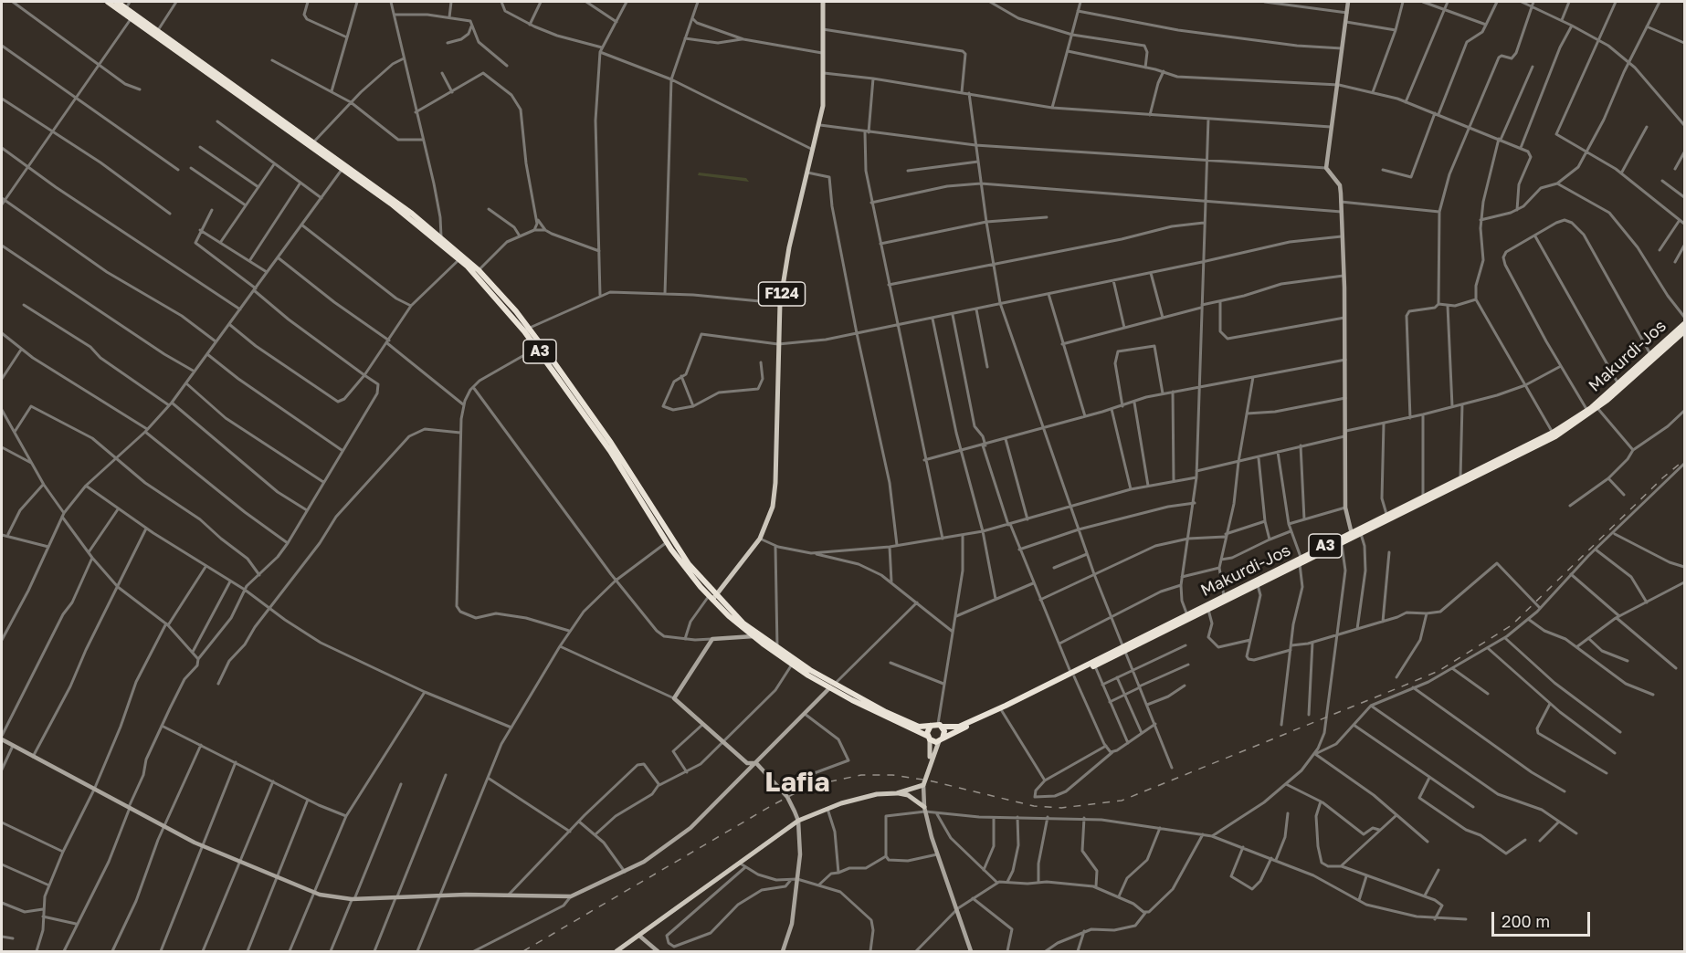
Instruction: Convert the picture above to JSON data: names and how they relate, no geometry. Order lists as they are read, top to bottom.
{
  "streets": {
    "highway": ["A3", "Makurdi-Jos"],
    "main road": ["F124"]
  },
  "crossings": [
    ["F124", "A3"],
    ["A3", "Makurdi-Jos"]
  ],
  "districts": ["Lafia"],
  "scale_bar": "200 m"
}
